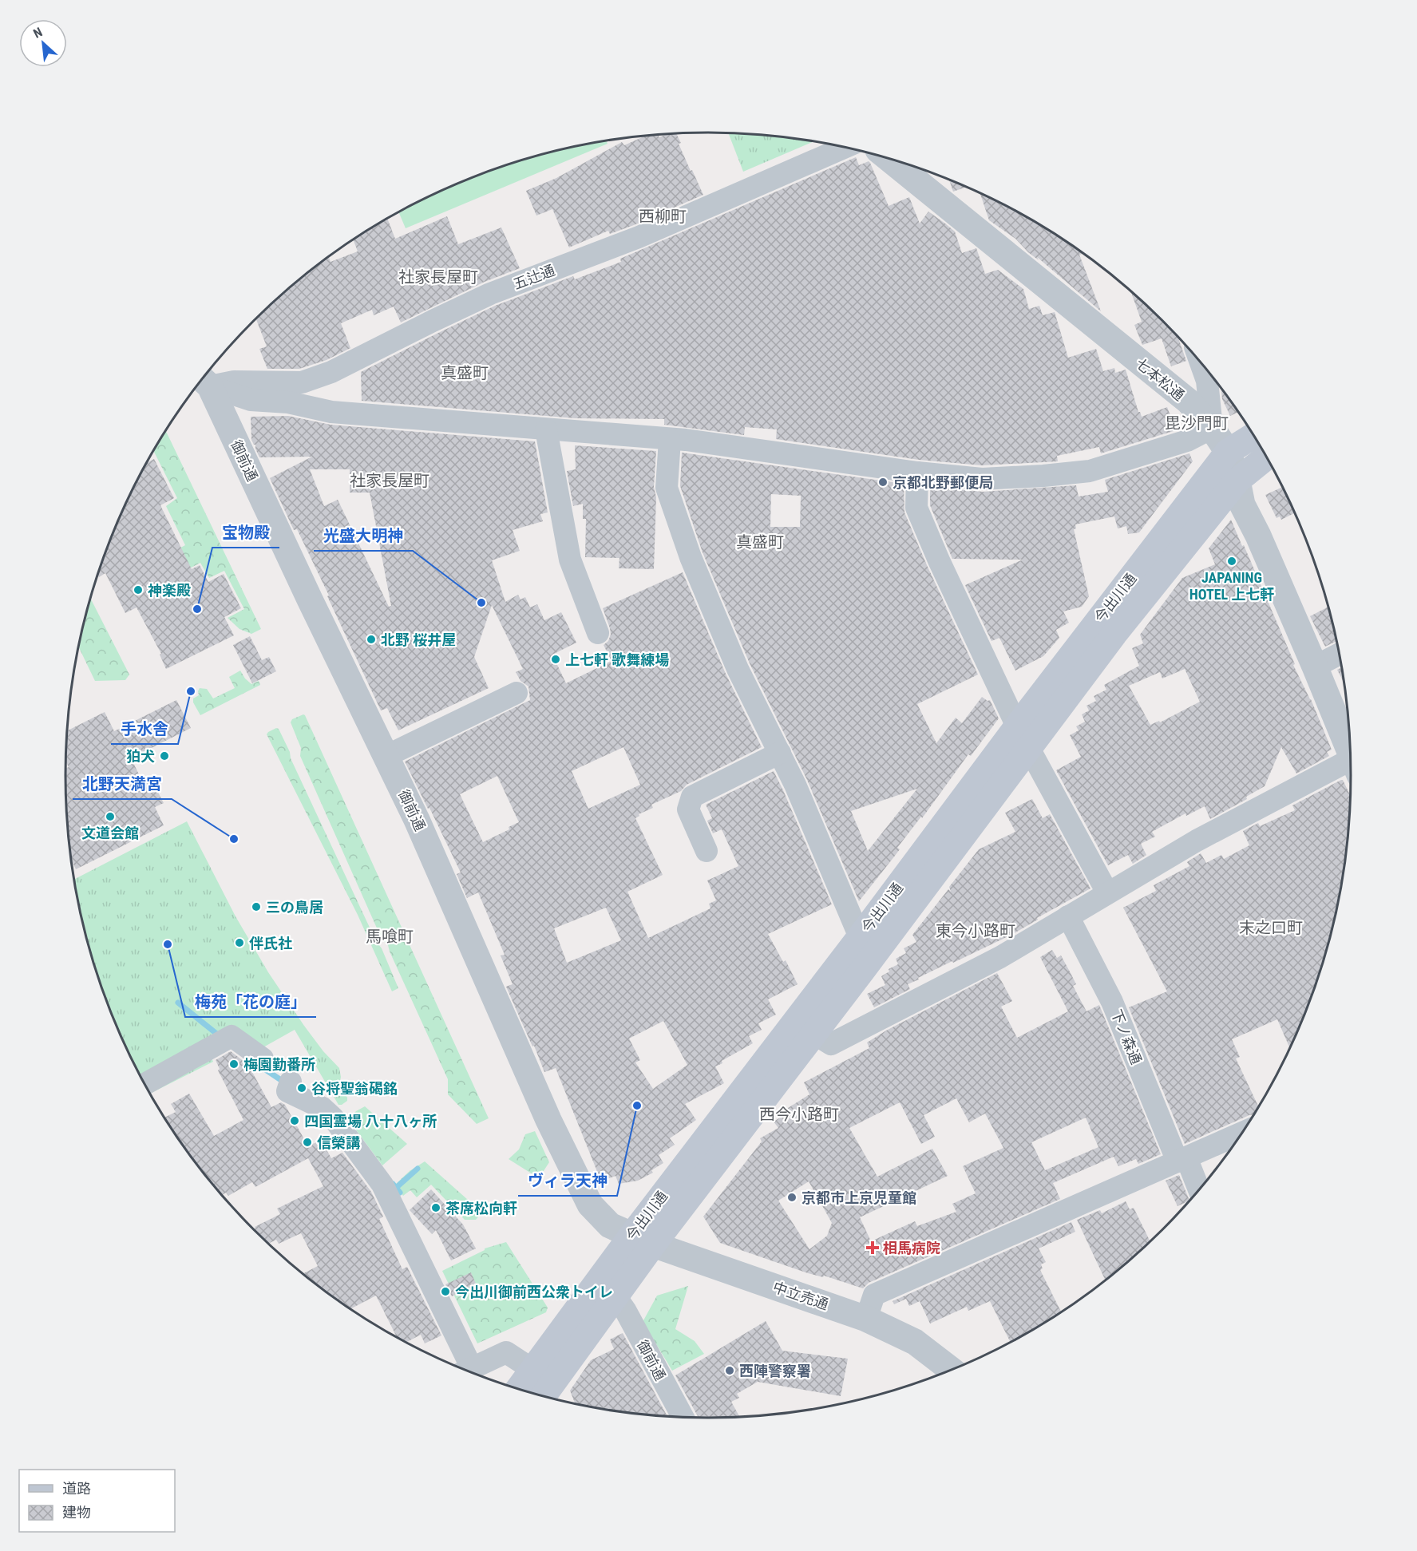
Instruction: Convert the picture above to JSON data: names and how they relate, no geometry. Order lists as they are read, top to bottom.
{
  "streets": {
    "main road": ["今出川通"],
    "street": [
      "五辻通",
      "七本松通",
      "御前通",
      "下ノ森通",
      "中立売通"
    ]
  },
  "crossings": [
    ["五辻通", "御前通"],
    ["七本松通", "今出川通"],
    ["御前通", "今出川通"],
    ["御前通", "中立売通"],
    ["今出川通", "中立売通"]
  ],
  "districts": [
    "西柳町",
    "社家長屋町",
    "真盛町",
    "毘沙門町",
    "社家長屋町",
    "真盛町",
    "末之口町",
    "東今小路町",
    "馬喰町",
    "西今小路町"
  ],
  "places": {
    "other": [
      "京都北野郵便局",
      "JAPANING HOTEL 上七軒",
      "神楽殿",
      "光盛大明神",
      "宝物殿",
      "北野 桜井屋",
      "上七軒 歌舞練場",
      "手水舎",
      "狛犬",
      "文道会館",
      "北野天満宮",
      "三の鳥居",
      "伴氏社",
      "梅苑「花の庭」",
      "梅園勤番所",
      "谷将聖翁碣銘",
      "ヴィラ天神",
      "四国霊場 八十八ヶ所",
      "信榮講",
      "京都市上京児童館",
      "茶席松向軒",
      "今出川御前西公衆トイレ",
      "西陣警察署"
    ],
    "health": ["相馬病院"]
  },
  "legend": ["道路", "建物"],
  "north": "top left"
}
